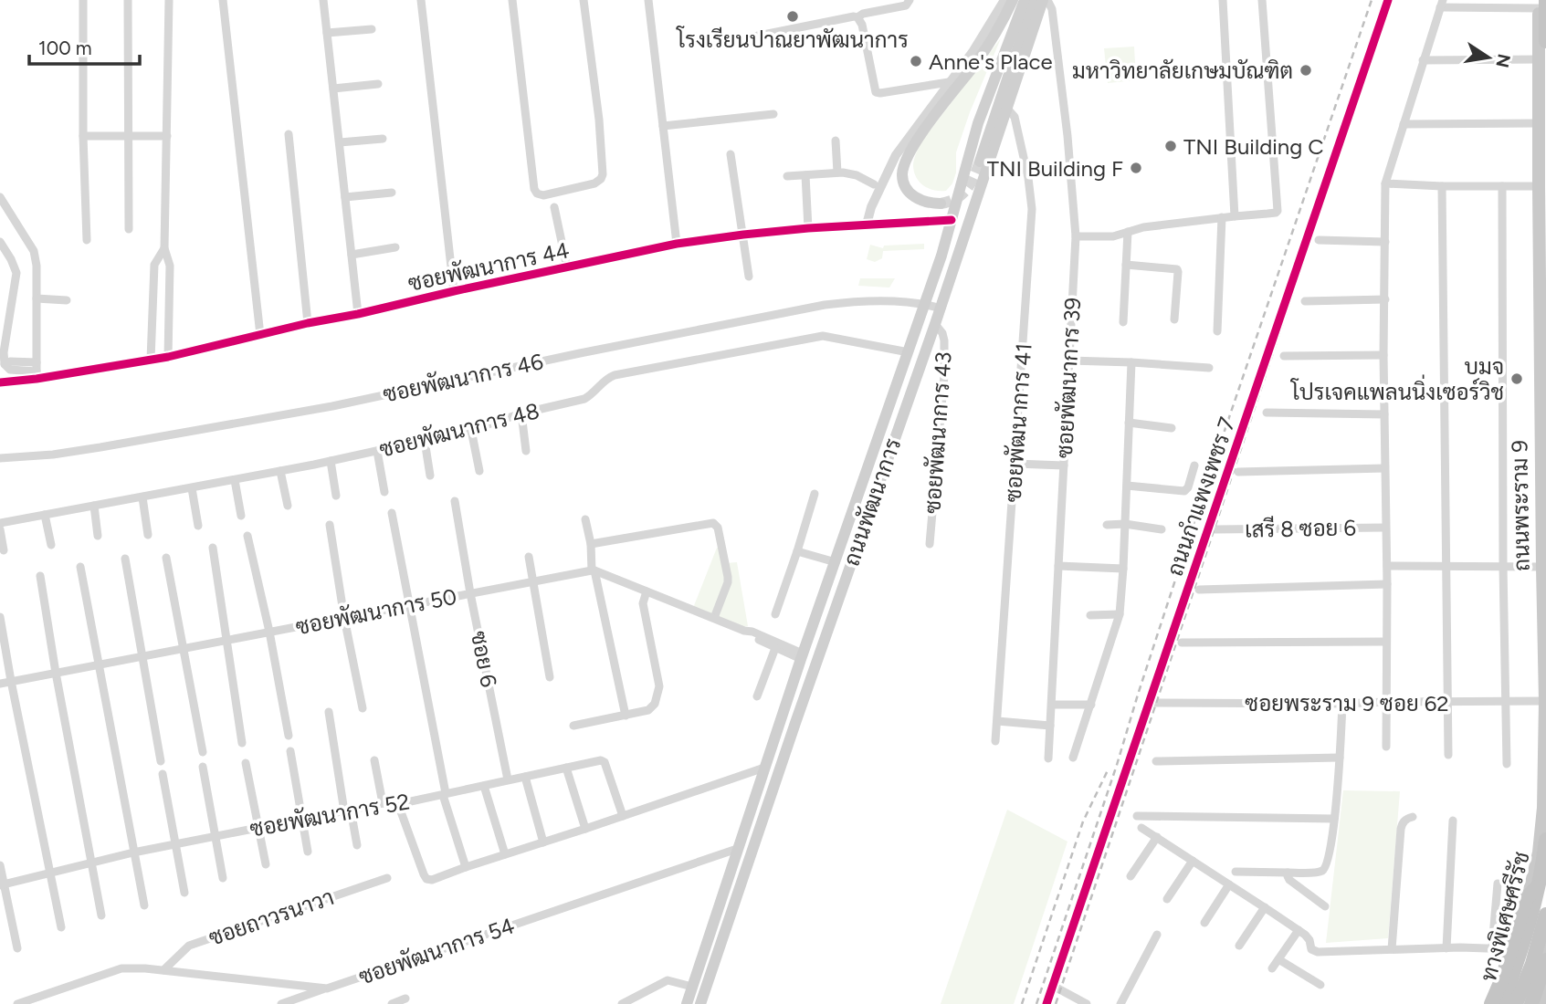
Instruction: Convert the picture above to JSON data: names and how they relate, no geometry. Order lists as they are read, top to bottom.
{
  "streets": {
    "highway": ["ทางพิเศษศรีรัช"],
    "main road": ["ถนนพัฒนาการ", "ถนนพระราม 9"],
    "street": [
      "ซอยพัฒนาการ 44",
      "ซอยพัฒนาการ 46",
      "ซอยพัฒนาการ 39",
      "ซอยพัฒนาการ 41",
      "ซอยพัฒนาการ 48",
      "ซอยพัฒนาการ 43",
      "ถนนกำแพงเพชร 7",
      "เสรี 8 ซอย 6",
      "ซอยพัฒนาการ 50",
      "ซอย 6",
      "ซอยพระราม 9 ซอย 62",
      "ซอยพัฒนาการ 52",
      "ซอยถาวรนาวา",
      "ซอยพัฒนาการ 54"
    ]
  },
  "crossings": [
    ["ซอยพัฒนาการ 44", "ถนนพัฒนาการ"],
    ["ซอยพัฒนาการ 46", "ถนนพัฒนาการ"],
    ["ซอยพัฒนาการ 39", "ถนนพัฒนาการ"],
    ["ซอยพัฒนาการ 41", "ถนนพัฒนาการ"],
    ["ซอยพัฒนาการ 48", "ถนนพัฒนาการ"],
    ["ซอยพัฒนาการ 43", "ถนนพัฒนาการ"],
    ["ถนนกำแพงเพชร 7", "ซอยพระราม 9 ซอย 62"],
    ["ถนนพัฒนาการ", "ซอยพัฒนาการ 54"],
    ["ถนนพระราม 9", "ซอยพระราม 9 ซอย 62"],
    ["ซอยพัฒนาการ 50", "ซอย 6"],
    ["ซอย 6", "ซอยพัฒนาการ 52"],
    ["ซอยถาวรนาวา", "ซอยพัฒนาการ 54"]
  ],
  "places": [
    "โรงเรียนปาณยาพัฒนาการ",
    "Anne's Place",
    "มหาวิทยาลัยเกษมบัณฑิต",
    "TNI Building C",
    "TNI Building F",
    "บมจ โปรเจคแพลนนิ่งเซอร์วิช"
  ],
  "scale_bar": "100 m",
  "north": "right"
}
